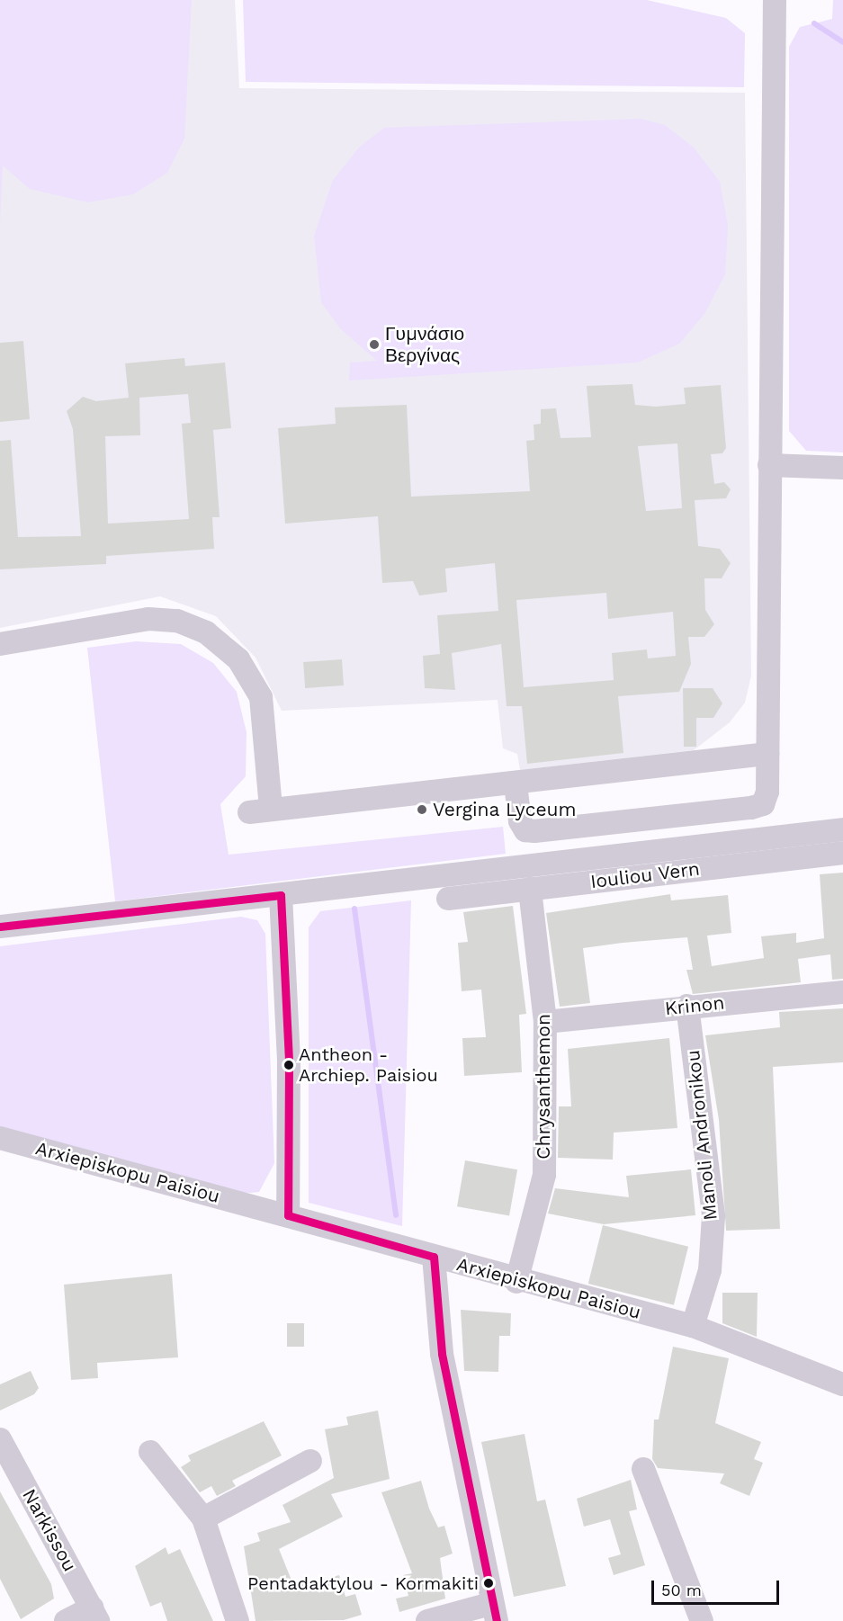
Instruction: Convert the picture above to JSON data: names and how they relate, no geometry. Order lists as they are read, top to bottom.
{
  "streets": {
    "street": [
      "Iouliou Vern",
      "Krinon",
      "Chrysanthemon",
      "Manoli Andronikou",
      "Arxiepiskopu Paisiou",
      "Narkissou"
    ]
  },
  "crossings": [
    ["Iouliou Vern", "Chrysanthemon"],
    ["Krinon", "Chrysanthemon"],
    ["Krinon", "Manoli Andronikou"],
    ["Chrysanthemon", "Arxiepiskopu Paisiou"],
    ["Manoli Andronikou", "Arxiepiskopu Paisiou"]
  ],
  "places": [
    "Γυμνάσιο Βεργίνας",
    "Vergina Lyceum",
    "Antheon - Archiep. Paisiou",
    "Pentadaktylou - Kormakiti"
  ],
  "scale_bar": "50 m"
}
